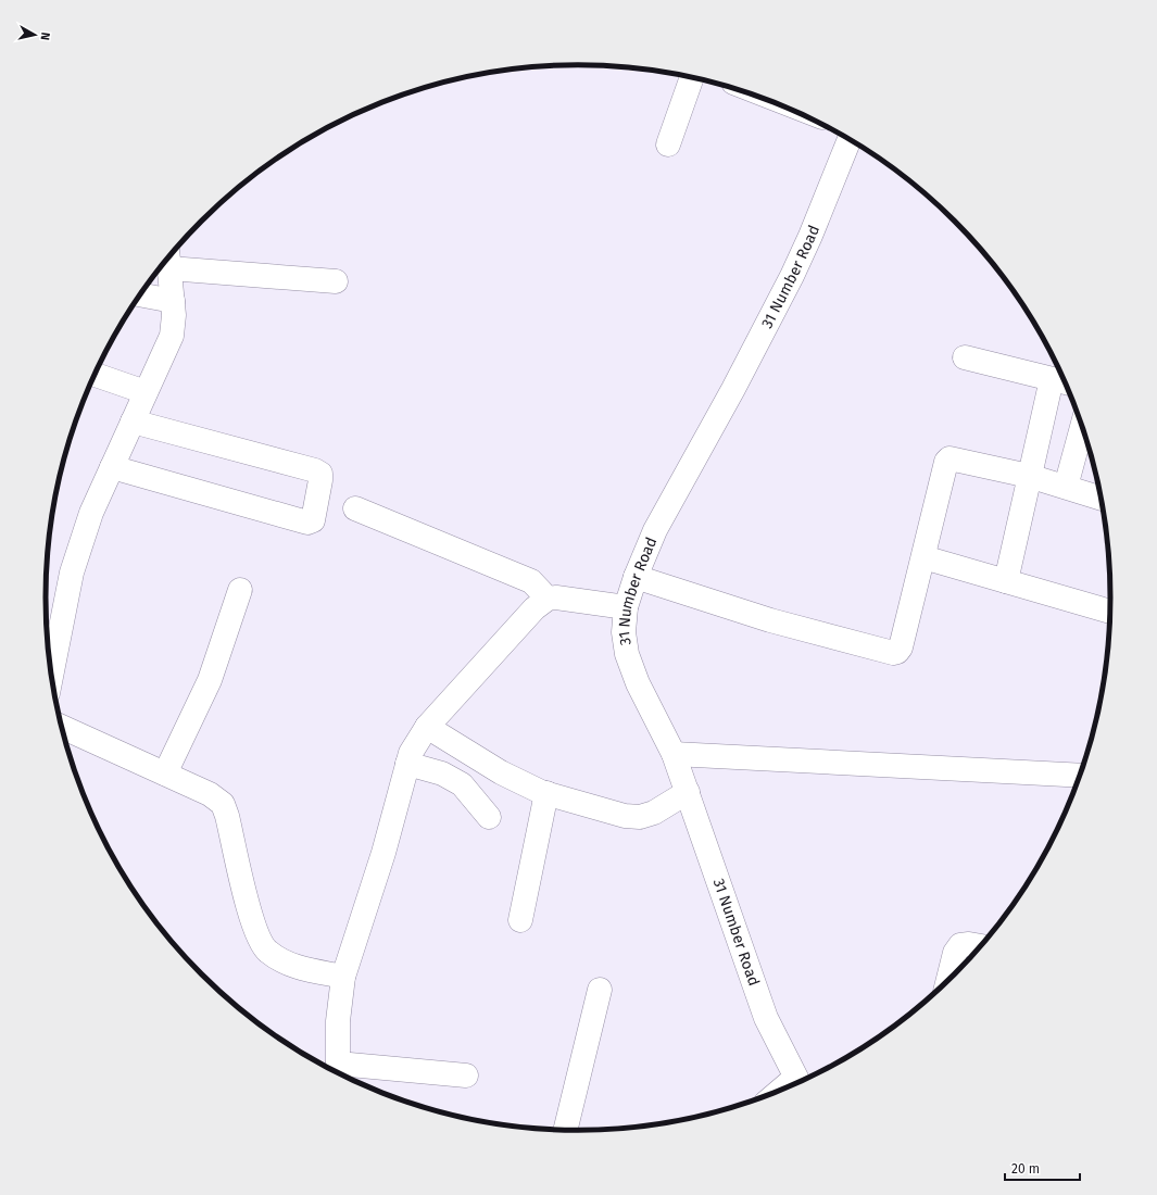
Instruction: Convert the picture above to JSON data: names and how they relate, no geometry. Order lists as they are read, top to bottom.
{
  "streets": {
    "street": ["31 Number Road"]
  },
  "scale_bar": "20 m",
  "north": "right"
}
